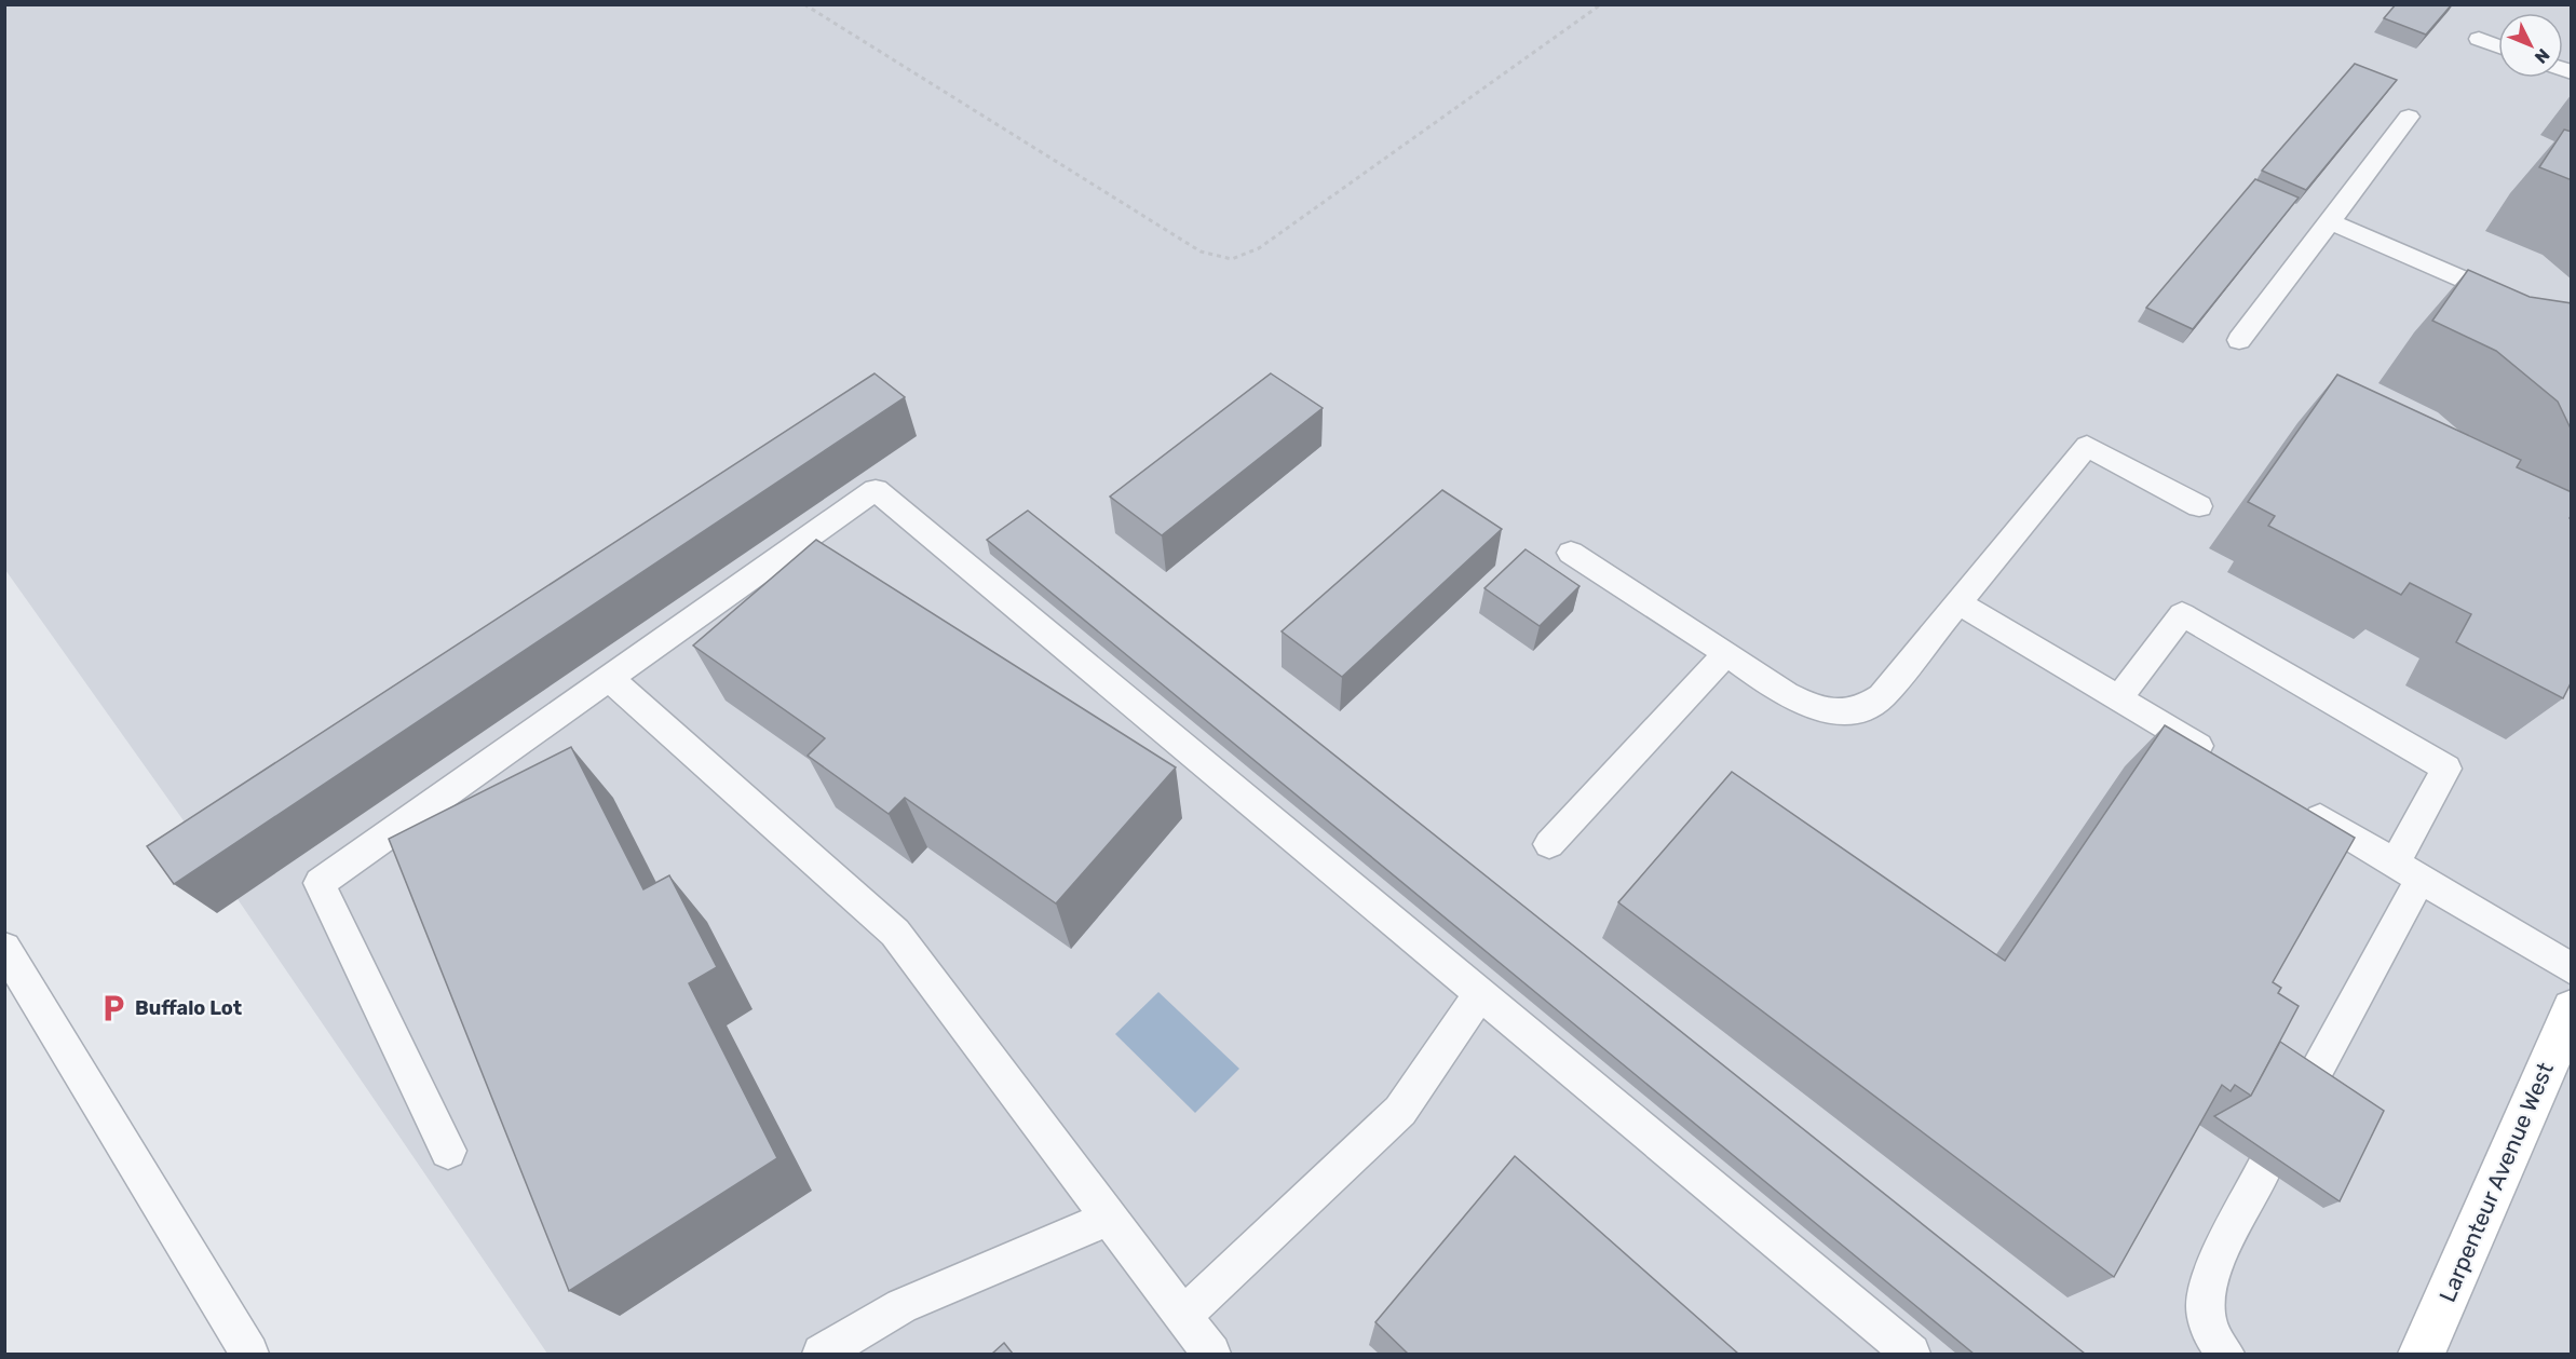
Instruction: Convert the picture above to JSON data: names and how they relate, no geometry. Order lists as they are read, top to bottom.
{
  "streets": {
    "main road": ["Larpenteur Avenue West"]
  },
  "places": {
    "parking": ["Buffalo Lot"]
  },
  "north": "bottom right"
}
